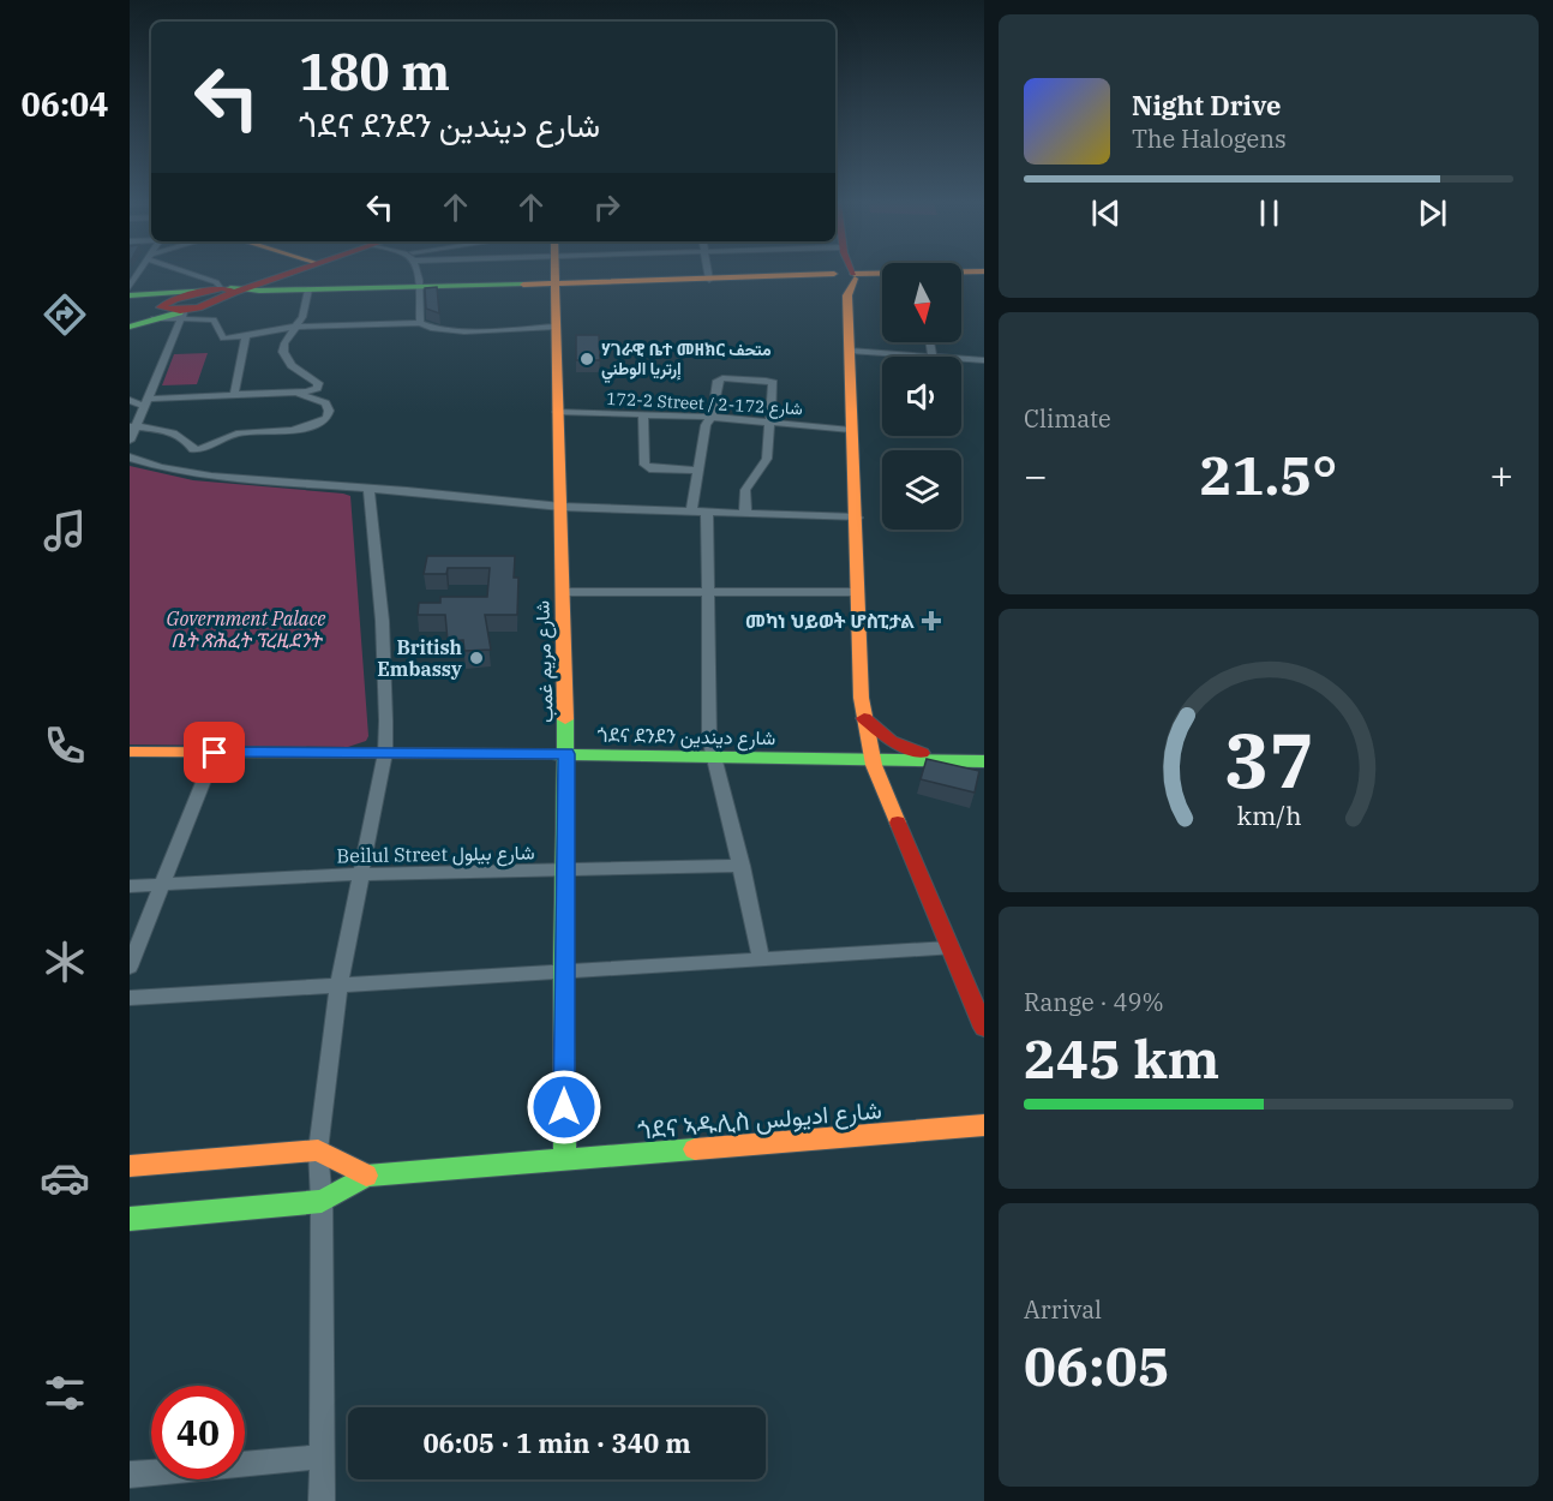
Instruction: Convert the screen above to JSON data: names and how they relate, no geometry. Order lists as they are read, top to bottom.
{
  "streets": {
    "main road": ["شارع مريم غمب", "ጎደና ደንደን شارع ديندين", "ጎደና ኣዱሊስ شارع اديولس"],
    "street": ["172-2 Street / شارع 172-2", "Beilul Street شارع بيلول"]
  },
  "crossings": [
    ["172-2 Street / شارع 172-2", "شارع مريم غمب"],
    ["شارع مريم غمب", "ጎደና ደንደን شارع ديندين"],
    ["شارع مريم غمب", "Beilul Street شارع بيلول"],
    ["شارع مريم غمب", "ጎደና ኣዱሊስ شارع اديولس"]
  ],
  "parks": ["Government Palace ቤት ጽሕፈት ፕረዚደንት"],
  "places": {
    "other": ["ሃገራዊ ቤተ መዘክር متحف إرتريا الوطني", "British Embassy"],
    "health": ["መካነ ህይወት ሆስፒታል"]
  },
  "north": "bottom",
  "page": {
    "tabs": "06:04",
    "turn": ["180 m", "ጎደና ደንደን شارع ديندين"],
    "song": ["Night Drive", "The Halogens"],
    "tile": [
      "Climate",
      ["Range · 49%", "245 km"],
      ["Arrival", "06:05"]
    ],
    "heat": ["−", "21.5°", "+"],
    "limit": "40",
    "trip": "06:05 · 1 min · 340 m",
    "gauge": ["37", "km/h"]
  }
}
